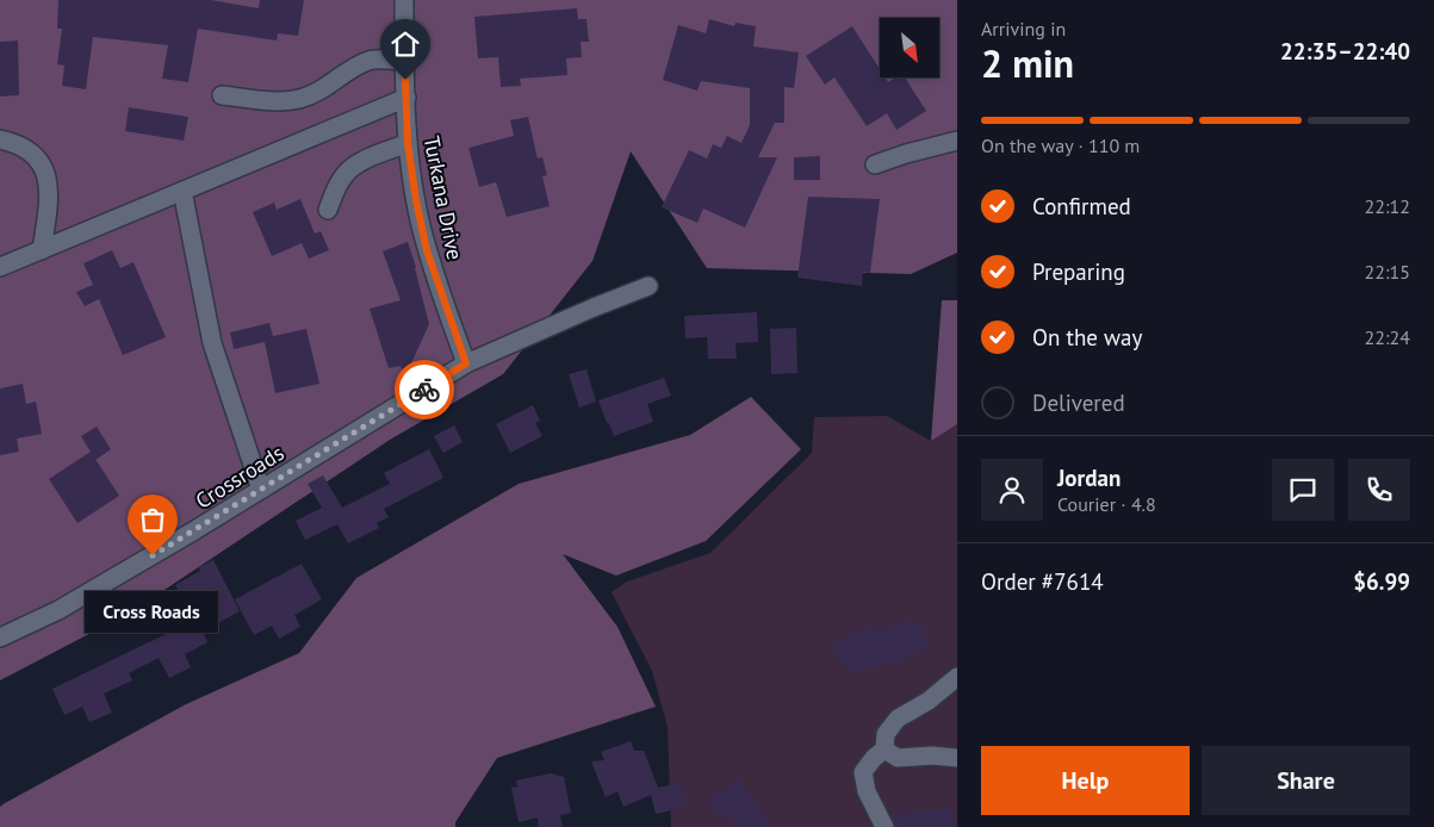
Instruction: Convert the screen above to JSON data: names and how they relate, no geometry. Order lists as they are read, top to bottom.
{
  "streets": {
    "street": ["Turkana Drive", "Crossroads"]
  },
  "crossings": [
    ["Turkana Drive", "Crossroads"]
  ],
  "places": ["Cross Roads"],
  "north": "bottom right",
  "page": {
    "heading": ["2 min", "Arriving in", "22:35–22:40"],
    "panel": [
      "Jordan",
      "Courier · 4.8",
      "Order #7614",
      "$6.99"
    ],
    "bar": "On the way · 110 m",
    "list": [
      ["Confirmed", "22:12"],
      ["Preparing", "22:15"],
      ["On the way", "22:24"],
      "Delivered"
    ],
    "bubble": "Cross Roads",
    "buttons": ["Help", "Share"]
  }
}
